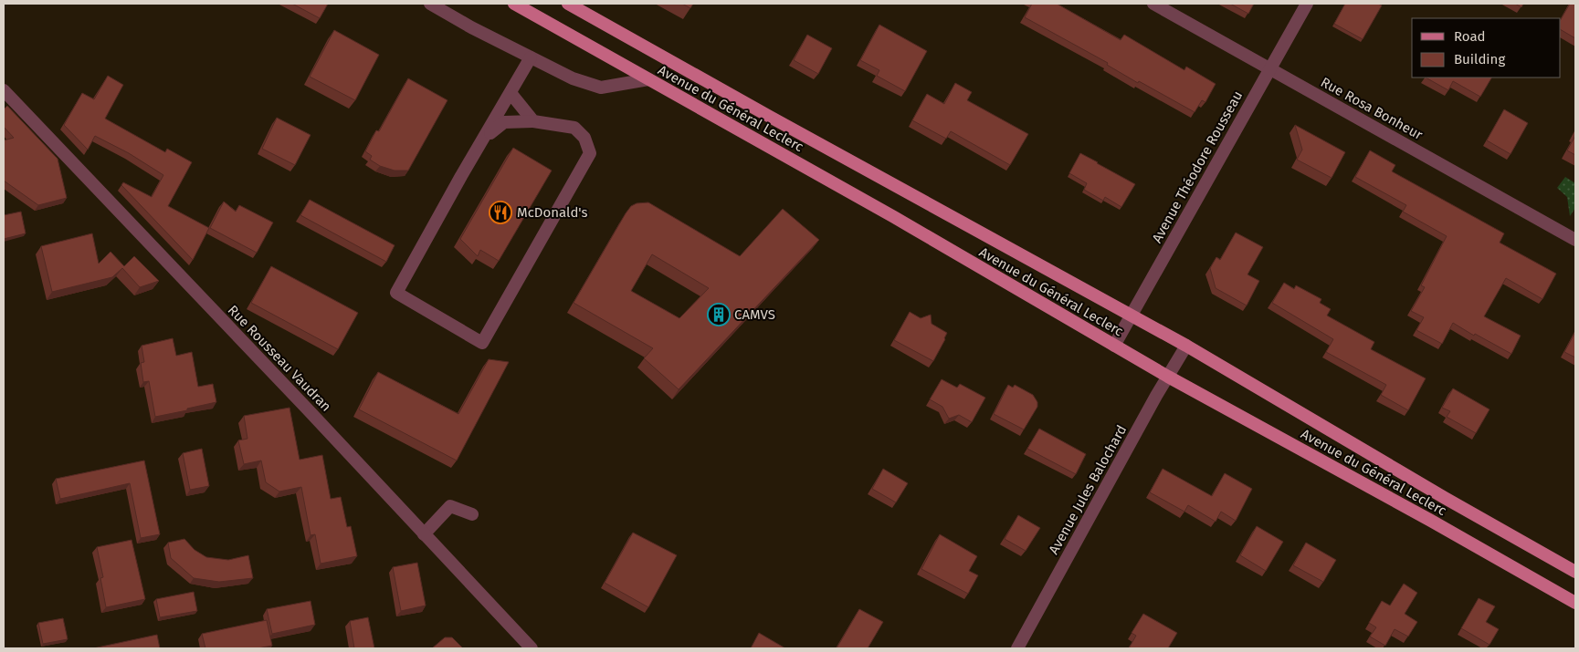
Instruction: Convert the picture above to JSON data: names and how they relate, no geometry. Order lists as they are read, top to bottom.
{
  "streets": {
    "main road": ["Avenue du Général Leclerc"],
    "street": [
      "Rue Rosa Bonheur",
      "Avenue Théodore Rousseau",
      "Rue Rousseau Vaudran",
      "Avenue Jules Balochard"
    ]
  },
  "crossings": [
    ["Avenue du Général Leclerc", "Avenue Théodore Rousseau"],
    ["Avenue du Général Leclerc", "Avenue Jules Balochard"],
    ["Rue Rosa Bonheur", "Avenue Théodore Rousseau"]
  ],
  "places": {
    "restaurant": ["McDonald's"],
    "building": ["CAMVS"]
  },
  "legend": ["Road", "Building"]
}
